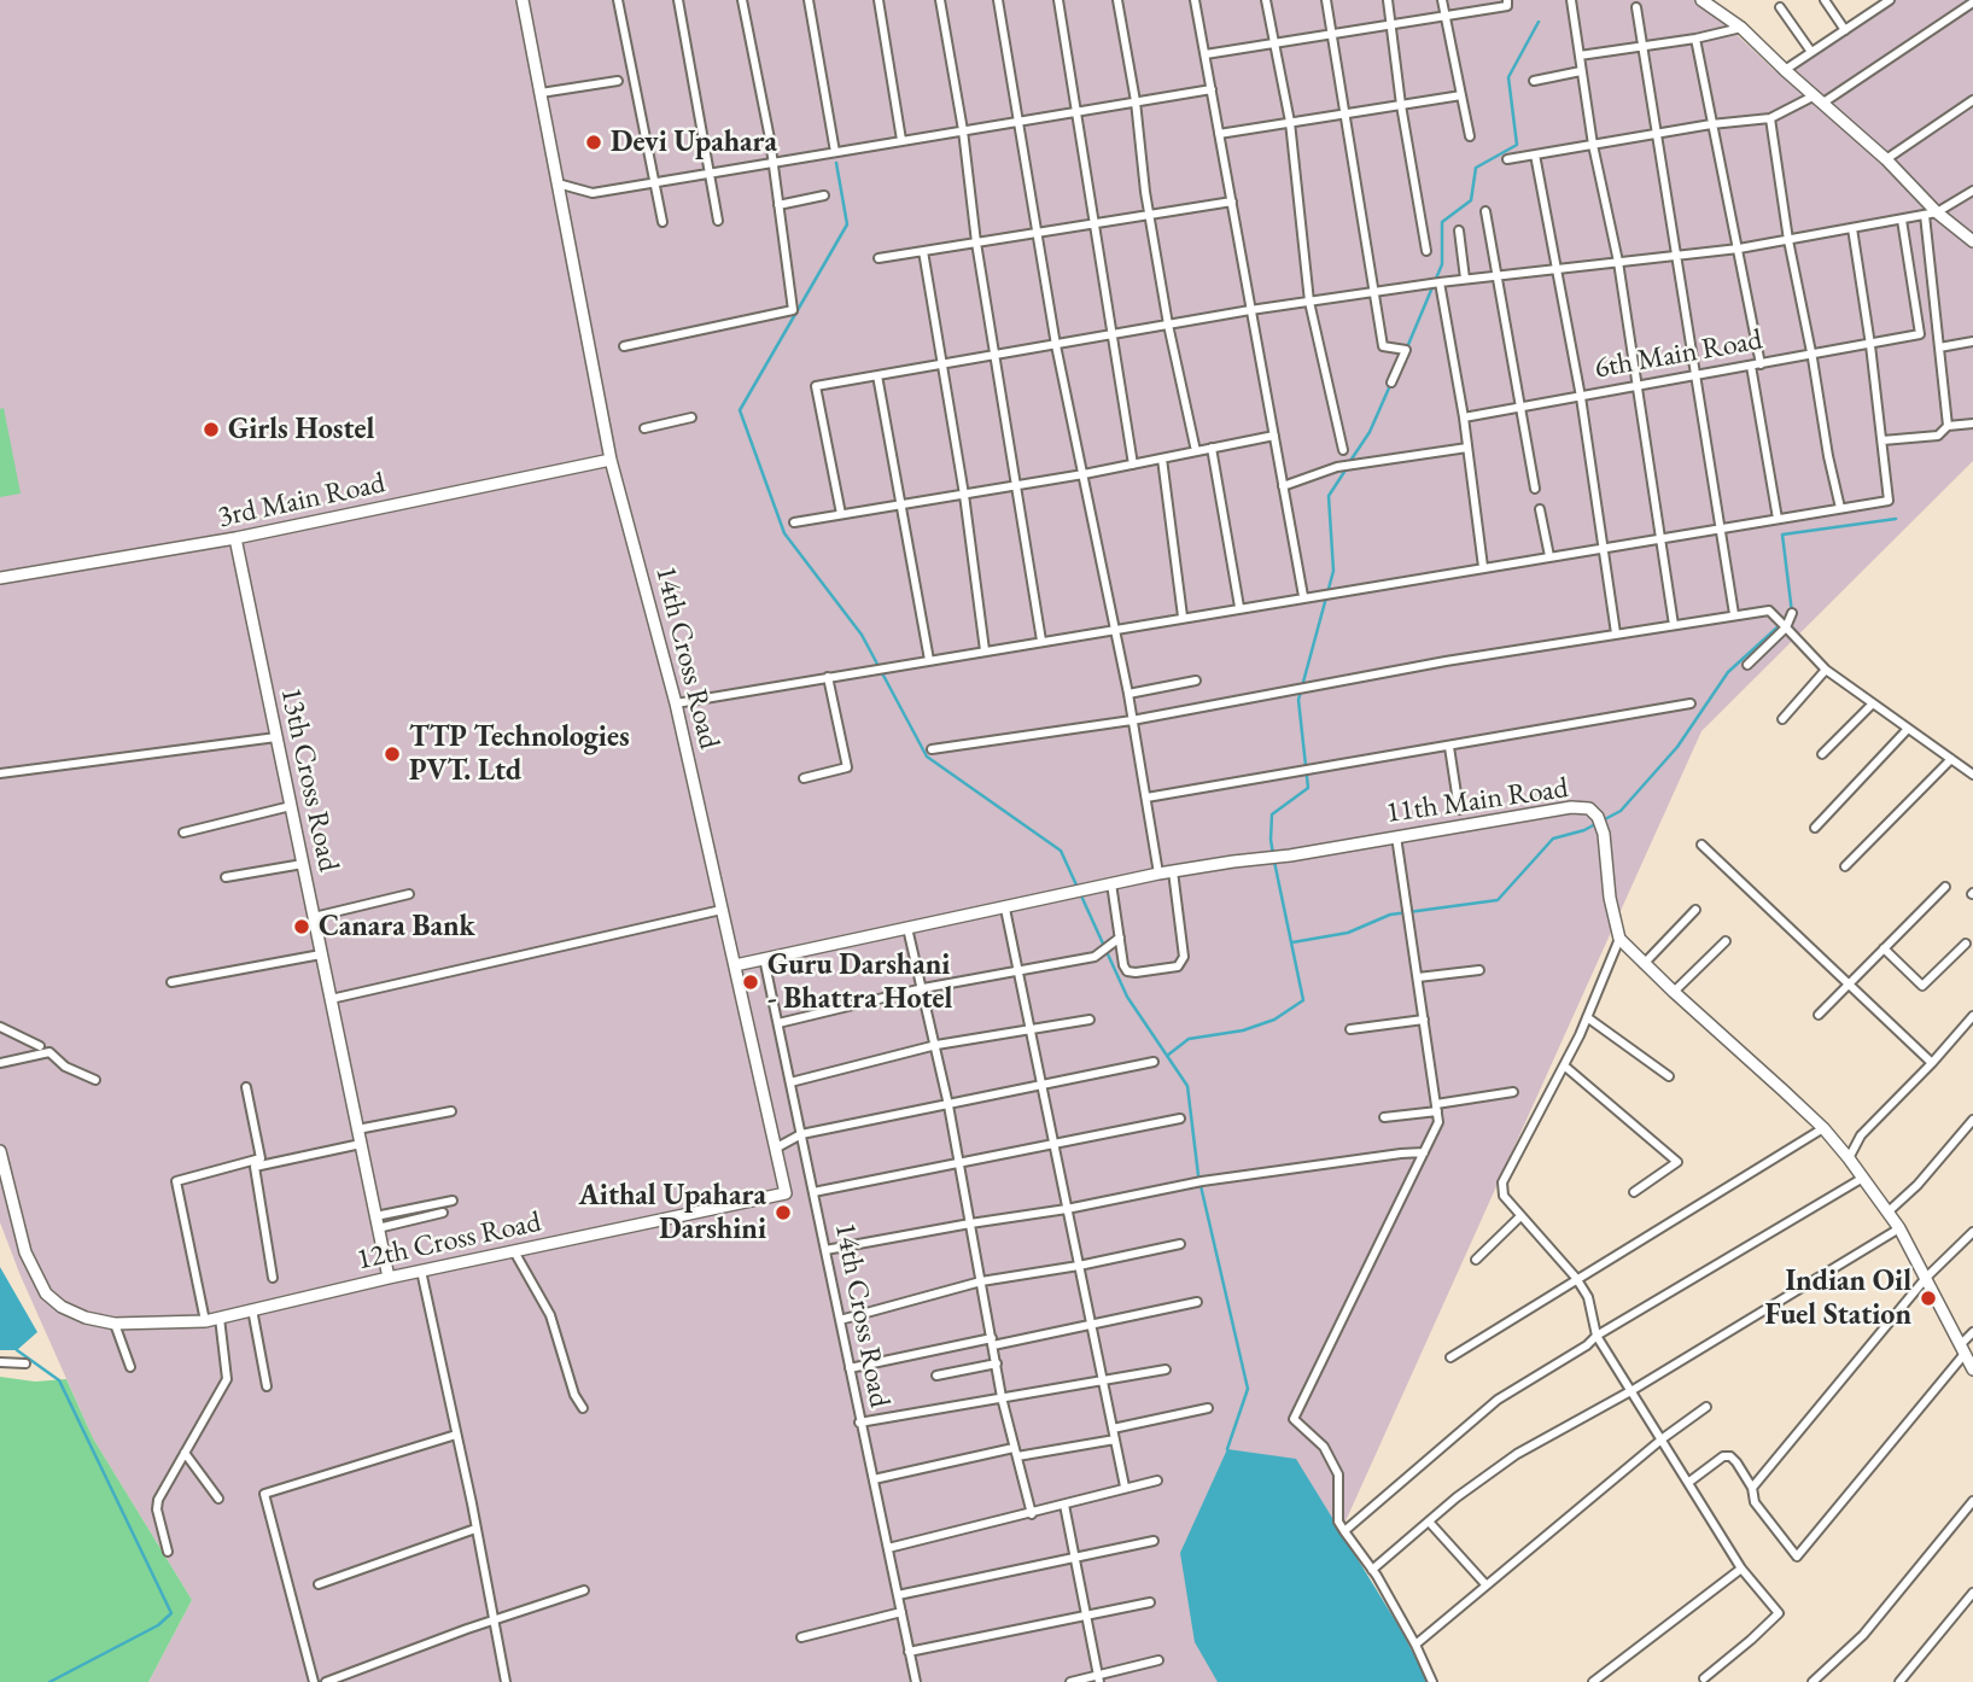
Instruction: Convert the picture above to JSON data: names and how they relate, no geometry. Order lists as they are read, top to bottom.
{
  "streets": {
    "street": [
      "6th Main Road",
      "3rd Main Road",
      "14th Cross Road",
      "13th Cross Road",
      "11th Main Road",
      "12th Cross Road"
    ]
  },
  "crossings": [
    ["3rd Main Road", "14th Cross Road"],
    ["3rd Main Road", "13th Cross Road"],
    ["14th Cross Road", "11th Main Road"],
    ["14th Cross Road", "12th Cross Road"],
    ["13th Cross Road", "12th Cross Road"],
    ["11th Main Road", "12th Cross Road"]
  ],
  "places": [
    "Devi Upahara",
    "Girls Hostel",
    "TTP Technologies PVT. Ltd",
    "Canara Bank",
    "Guru Darshani - Bhattra Hotel",
    "Aithal Upahara Darshini",
    "Indian Oil Fuel Station"
  ]
}
